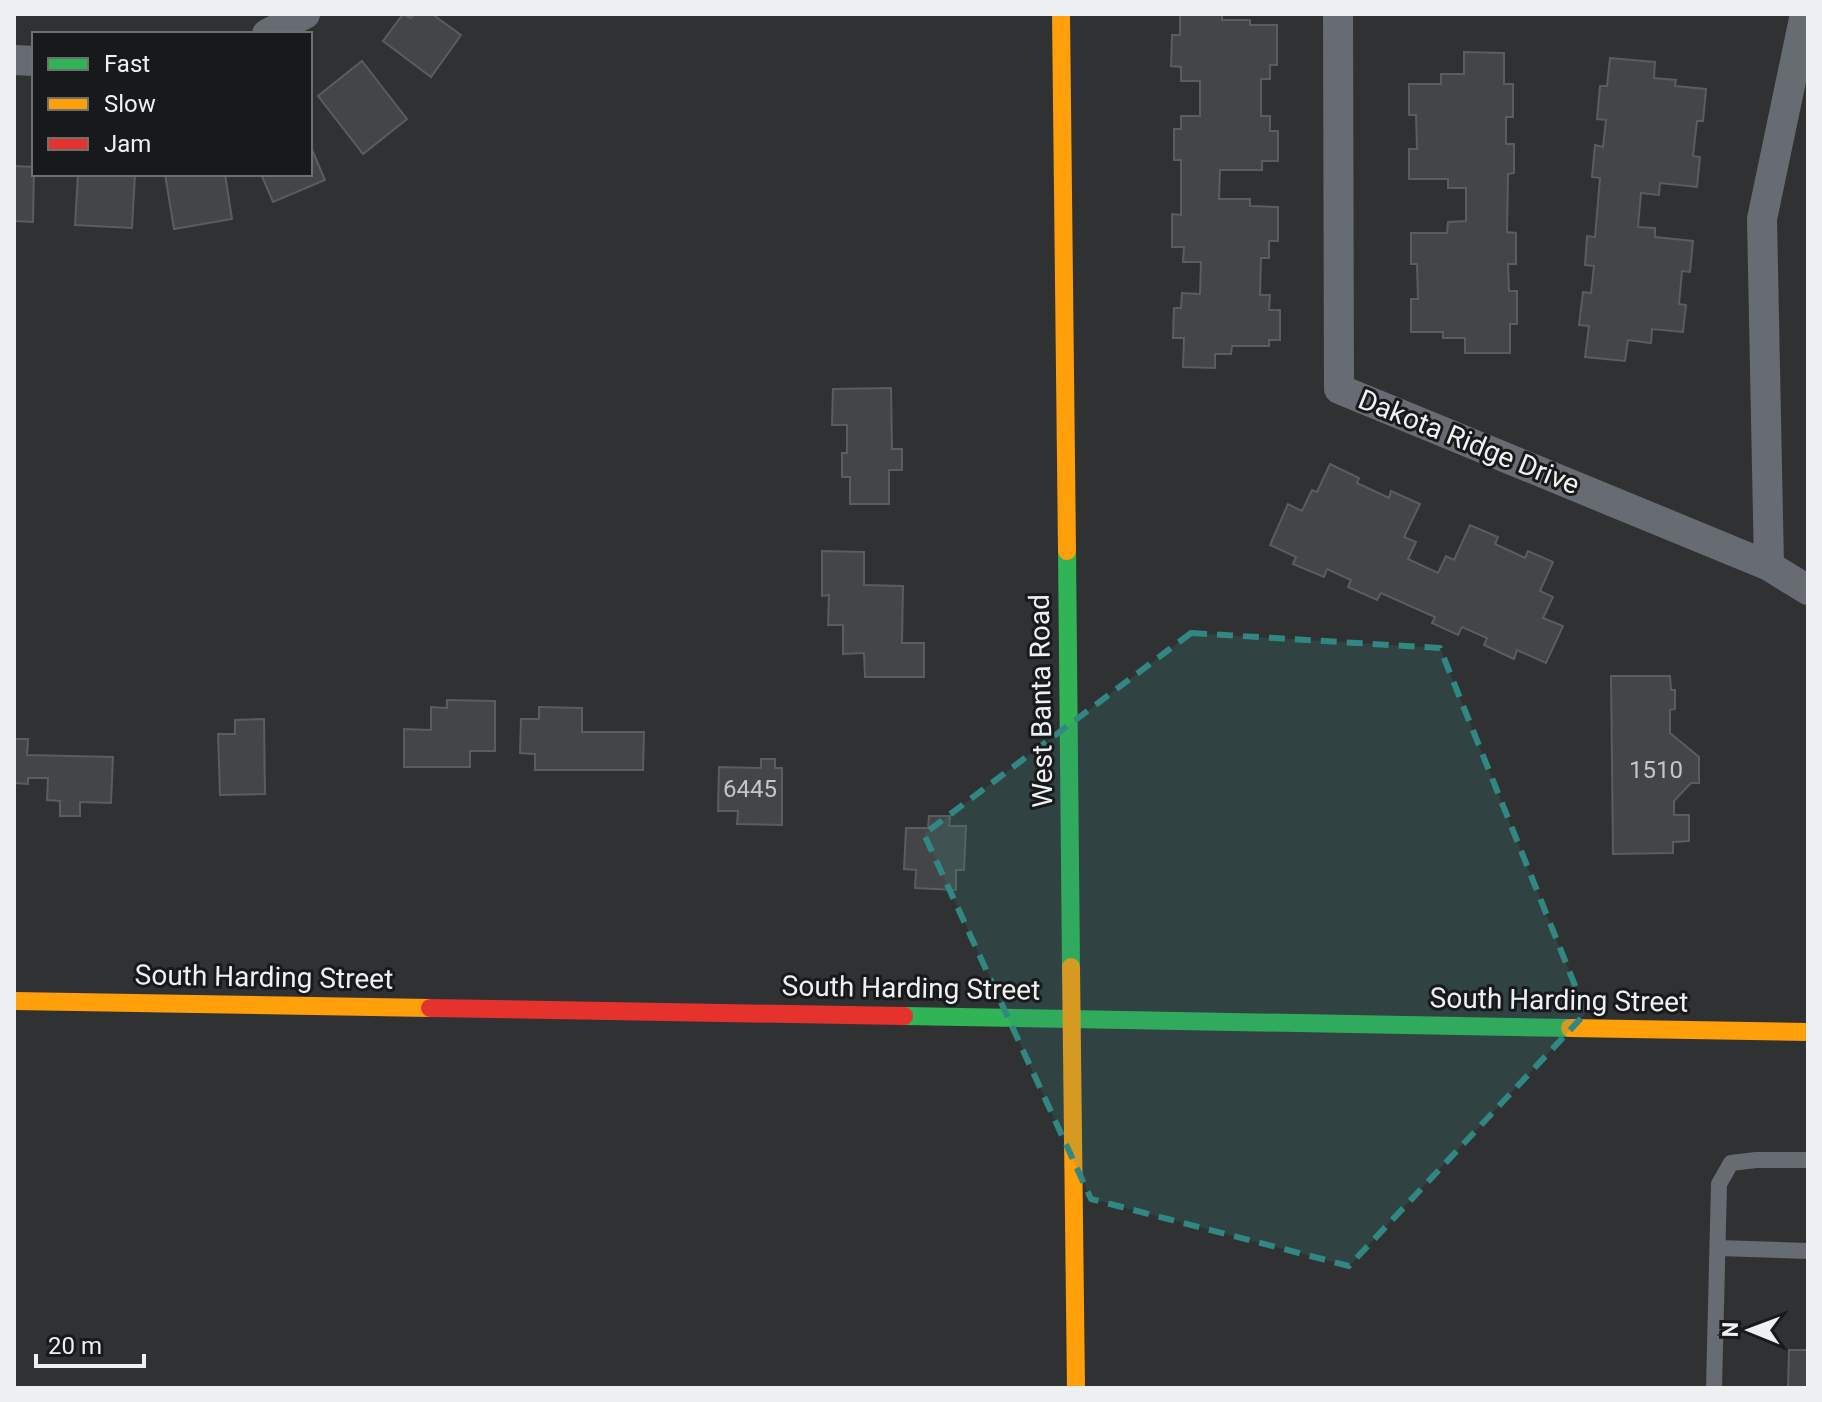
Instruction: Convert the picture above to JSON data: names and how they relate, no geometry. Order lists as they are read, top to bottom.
{
  "streets": {
    "street": ["Dakota Ridge Drive", "West Banta Road", "South Harding Street"]
  },
  "crossings": [
    ["West Banta Road", "South Harding Street"]
  ],
  "house_numbers": ["1510", "6445"],
  "legend": ["Fast", "Slow", "Jam"],
  "scale_bar": "20 m",
  "north": "left"
}
